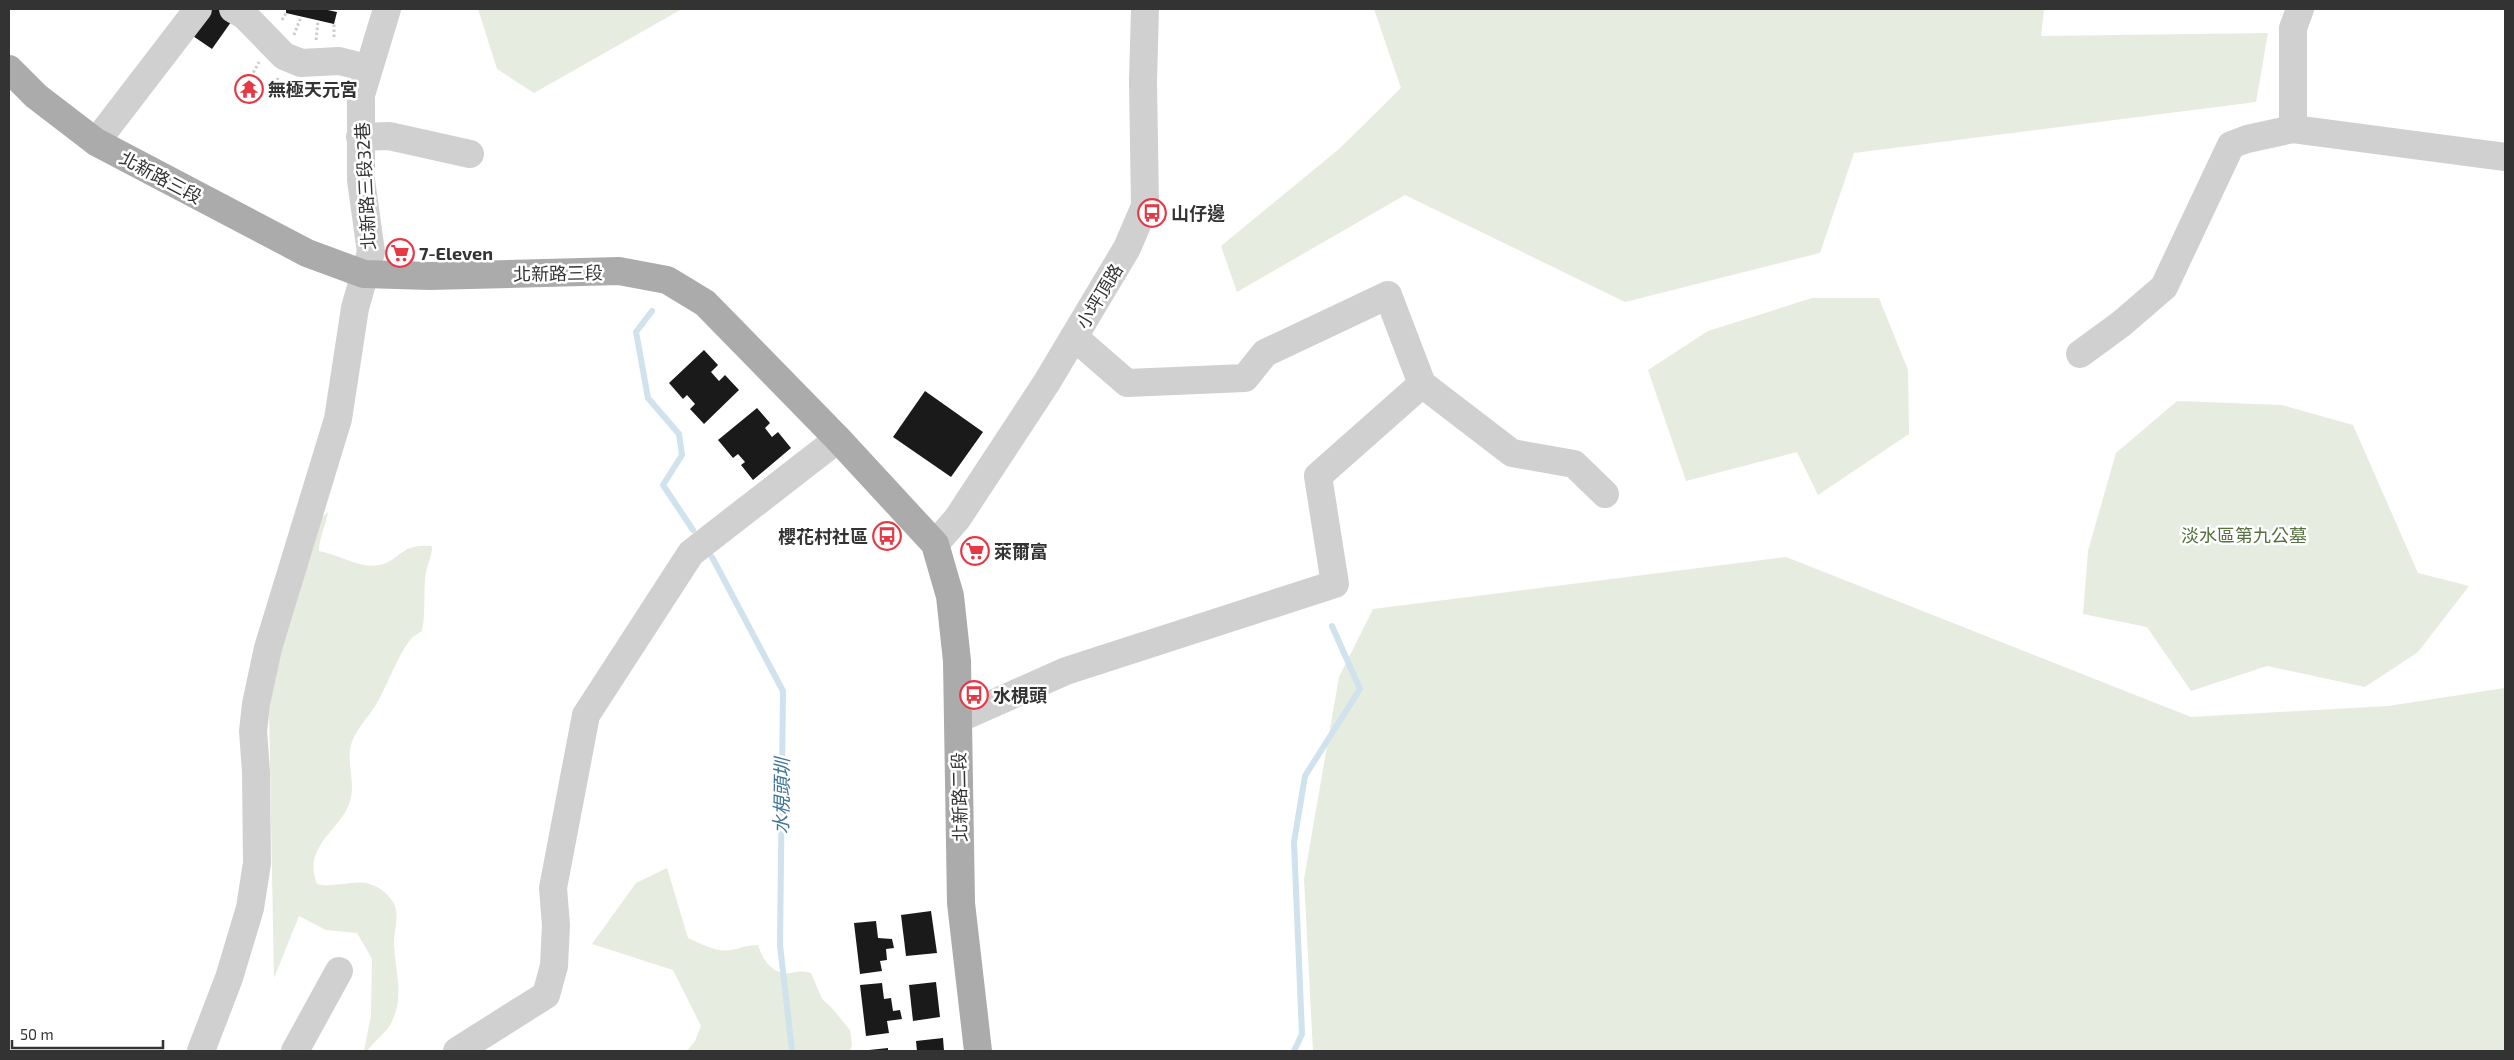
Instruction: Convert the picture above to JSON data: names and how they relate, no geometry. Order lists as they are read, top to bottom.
{
  "streets": {
    "main road": ["北新路三段", "北新路二段"],
    "street": ["北新路三段32巷", "小坪頂路"]
  },
  "crossings": [
    ["北新路三段", "北新路三段32巷"],
    ["北新路三段", "小坪頂路"],
    ["北新路三段", "北新路二段"],
    ["小坪頂路", "北新路二段"]
  ],
  "water": ["水梘頭圳"],
  "parks": ["淡水區第九公墓"],
  "places": {
    "temple": ["無極天元宮"],
    "bus stop": ["山仔邊", "櫻花村社區", "水梘頭"],
    "supermarket": ["7-Eleven", "萊爾富"]
  },
  "scale_bar": "50 m"
}
